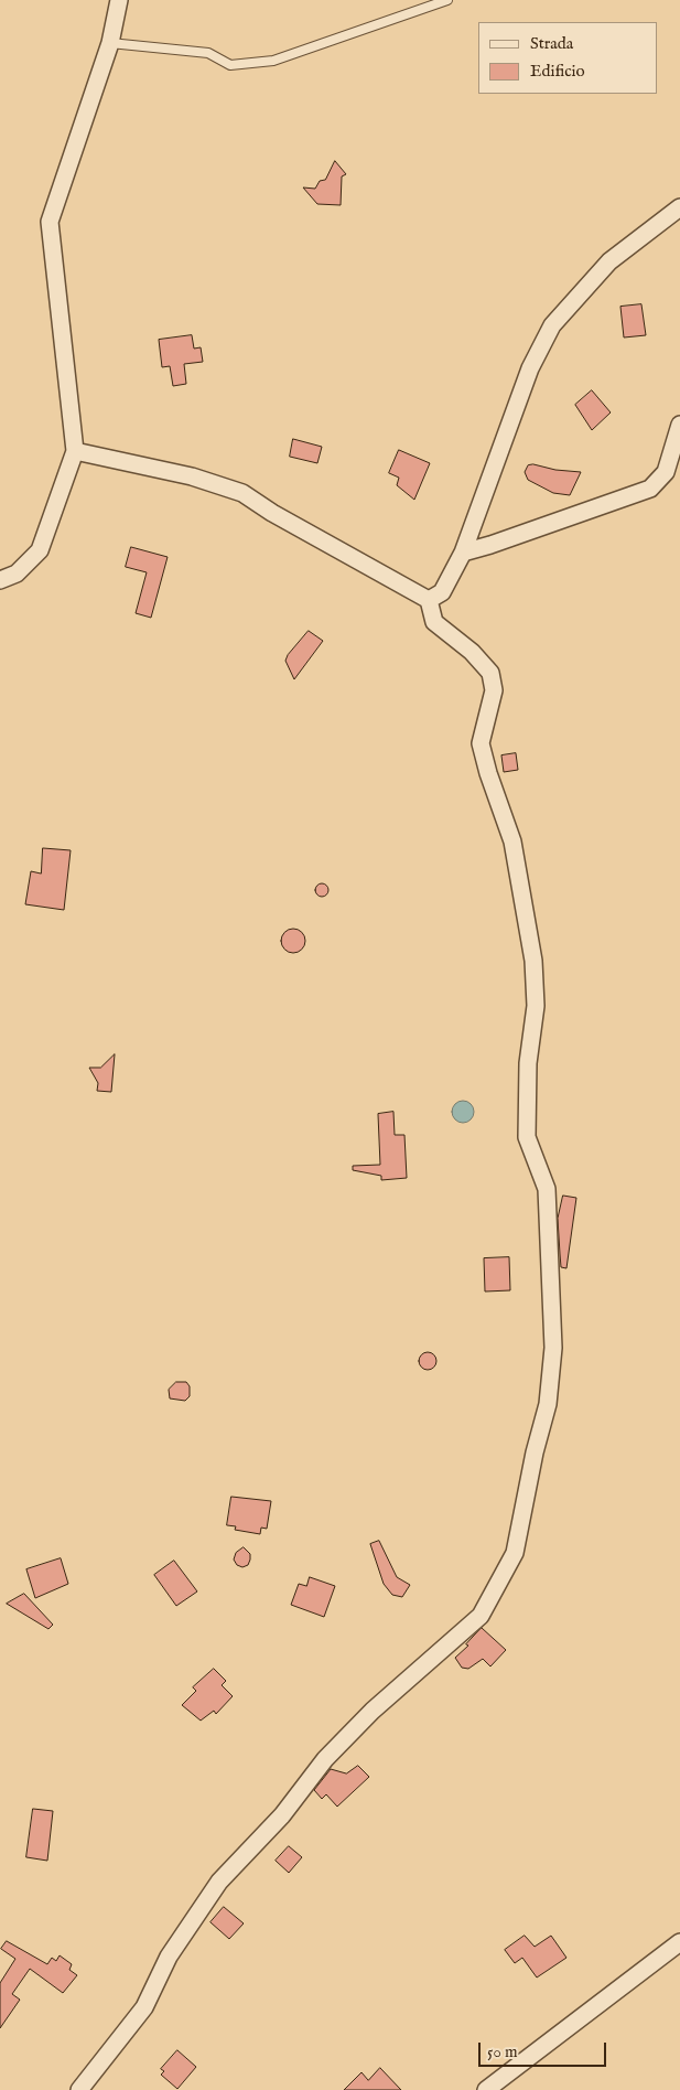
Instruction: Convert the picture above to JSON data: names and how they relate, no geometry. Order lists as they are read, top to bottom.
{
  "legend": ["Strada", "Edificio"],
  "scale_bar": "50 m"
}
